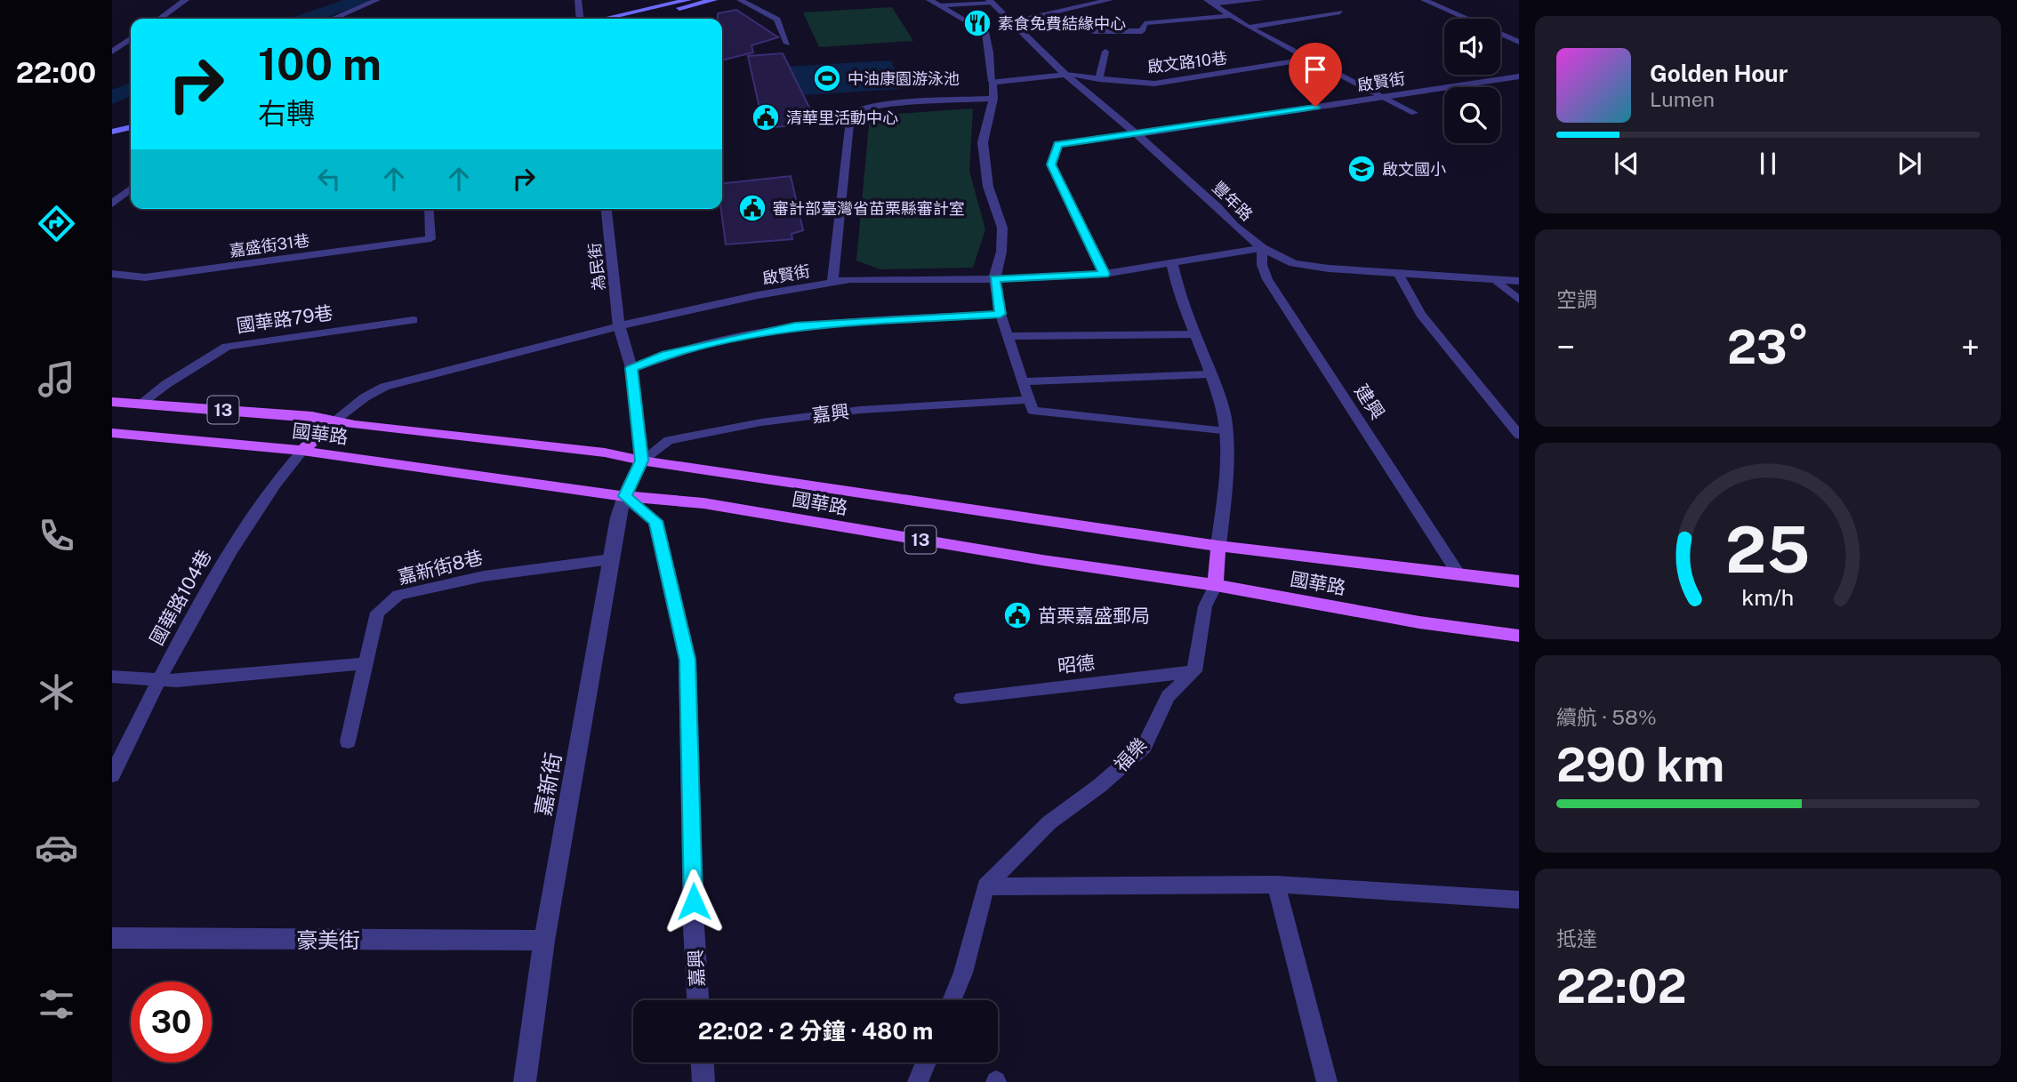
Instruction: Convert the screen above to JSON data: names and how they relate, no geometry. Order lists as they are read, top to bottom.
{
  "streets": {
    "main road": ["13", "國華路"],
    "street": [
      "啟賢街",
      "豐年路",
      "為民街",
      "嘉興",
      "嘉新街",
      "豪美街"
    ],
    "lane": [
      "啟文路10巷",
      "嘉盛街31巷",
      "國華路79巷",
      "建興",
      "嘉新街8巷",
      "國華路104巷",
      "昭德",
      "福樂"
    ]
  },
  "crossings": [
    ["啟文路10巷", "豐年路"],
    ["啟賢街", "豐年路"],
    ["啟賢街", "為民街"],
    ["啟賢街", "建興"],
    ["啟賢街", "國華路"],
    ["豐年路", "建興"],
    ["為民街", "嘉興"],
    ["為民街", "國華路"],
    ["國華路79巷", "國華路"],
    ["建興", "國華路"],
    ["嘉興", "國華路"],
    ["嘉興", "嘉新街"],
    ["國華路", "國華路104巷"],
    ["國華路", "嘉新街"],
    ["嘉新街8巷", "嘉新街"],
    ["昭德", "福樂"],
    ["嘉新街", "豪美街"]
  ],
  "places": {
    "restaurant": ["素食免費結緣中心"],
    "sports": ["中油康園游泳池"],
    "public building": ["清華里活動中心", "審計部臺灣省苗栗縣審計室", "苗栗嘉盛郵局"],
    "school or university": ["啟文國小"]
  },
  "page": {
    "tabs": "22:00",
    "turn": ["100 m", "右轉"],
    "song": ["Golden Hour", "Lumen"],
    "tile": [
      "空調",
      ["續航 · 58%", "290 km"],
      ["抵達", "22:02"]
    ],
    "heat": ["−", "23°", "+"],
    "limit": "30",
    "trip": "22:02 · 2 分鐘 · 480 m",
    "gauge": ["25", "km/h"]
  }
}
